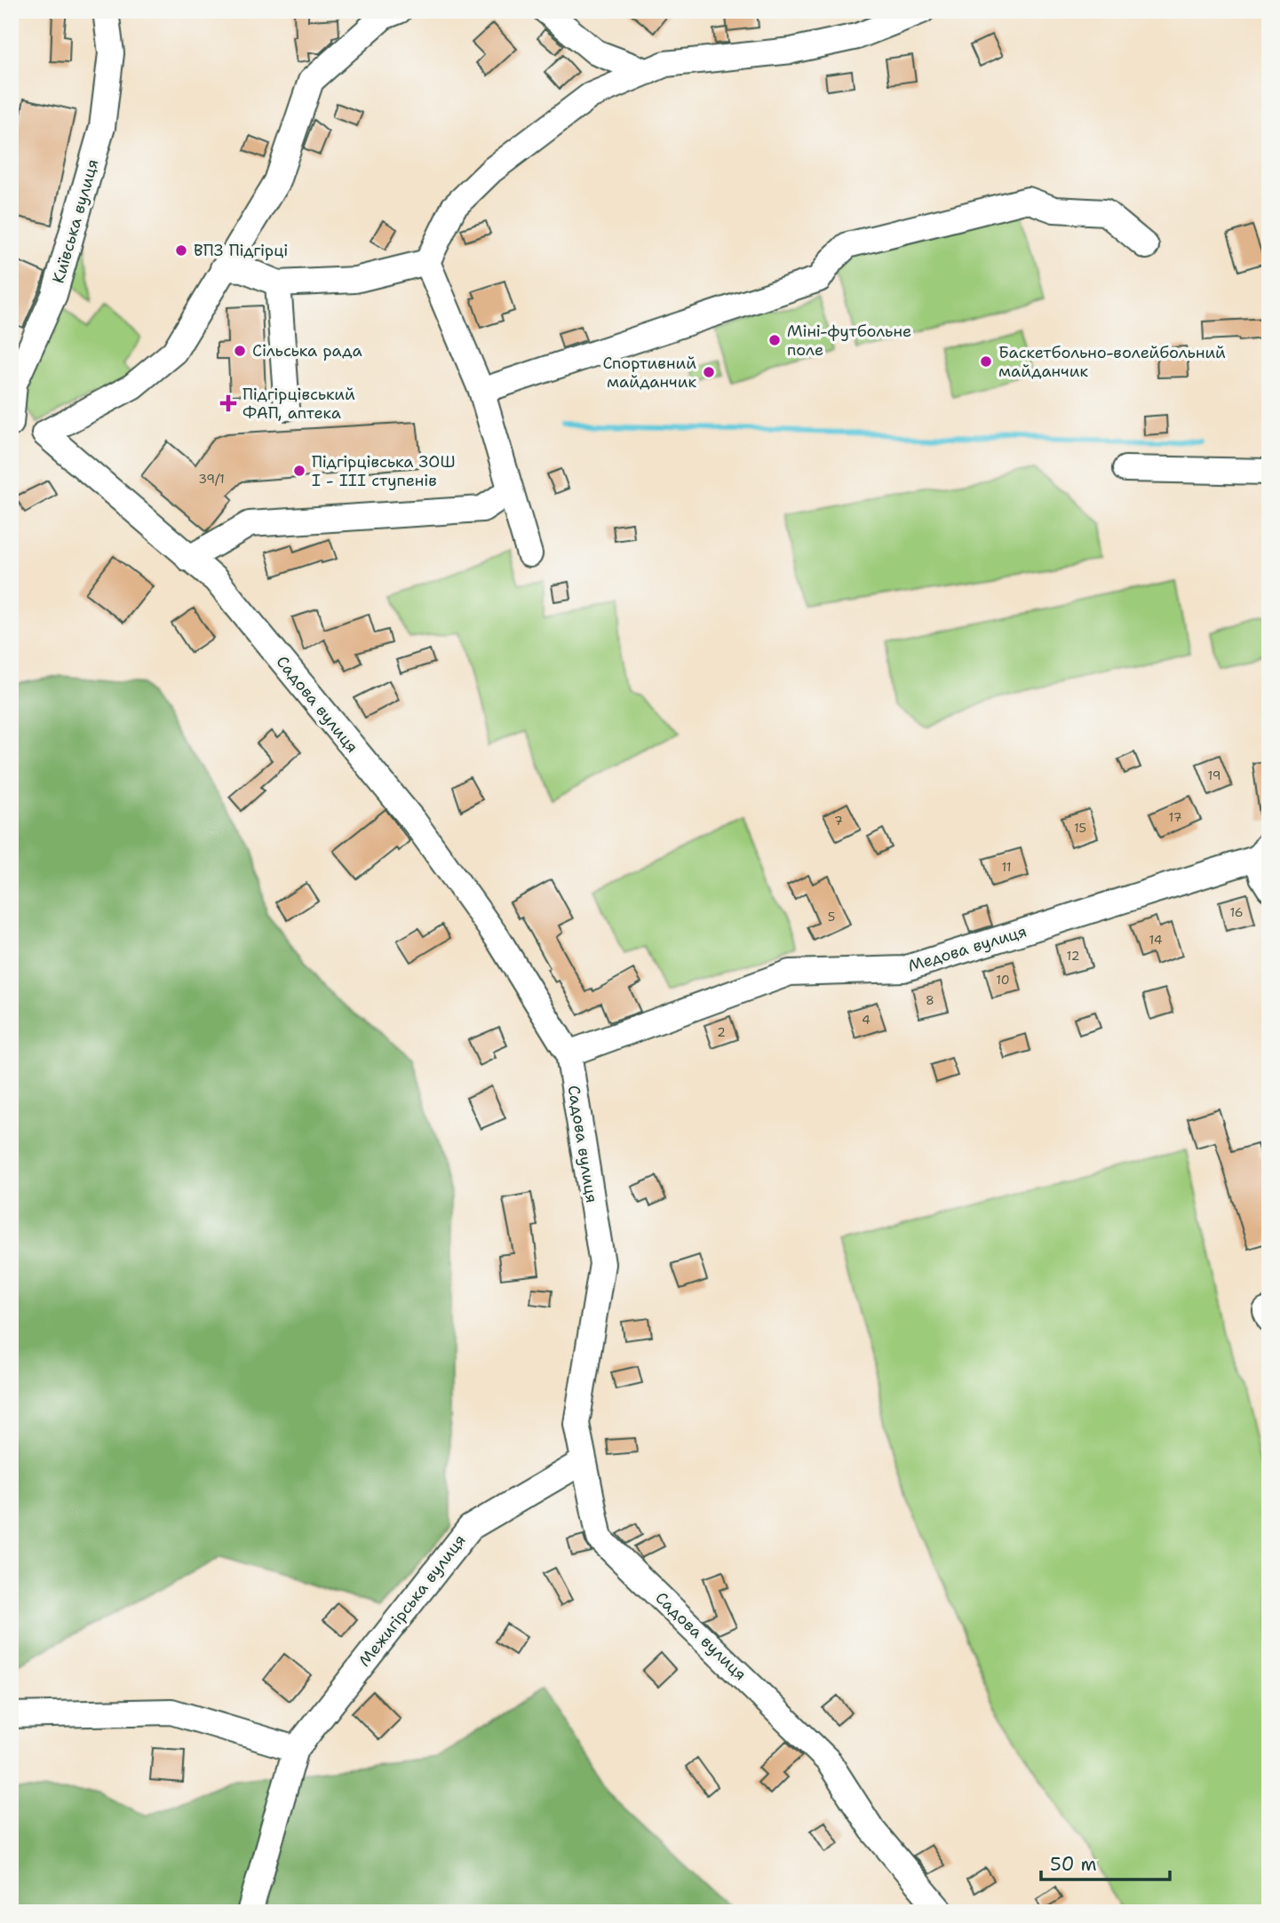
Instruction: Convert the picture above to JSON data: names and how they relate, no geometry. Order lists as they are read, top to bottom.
{
  "streets": {
    "street": [
      "Київська вулиця",
      "Садова вулиця",
      "Медова вулиця",
      "Межигірська вулиця"
    ]
  },
  "crossings": [
    ["Садова вулиця", "Медова вулиця"],
    ["Садова вулиця", "Межигірська вулиця"]
  ],
  "places": {
    "other": [
      "ВПЗ Підгірці",
      "Міні-футбольне поле",
      "Сільська рада",
      "Баскетбольно-волейбольний майданчик",
      "Спортивний майданчик",
      "Підгірцівська ЗОШ І - ІІІ ступенів"
    ],
    "health": ["Підгірцівський ФАП, аптека"]
  },
  "house_numbers": [
    "39/1",
    "19",
    "17",
    "7",
    "15",
    "11",
    "16",
    "5",
    "14",
    "12",
    "10",
    "8",
    "4",
    "2"
  ],
  "scale_bar": "50 m"
}
